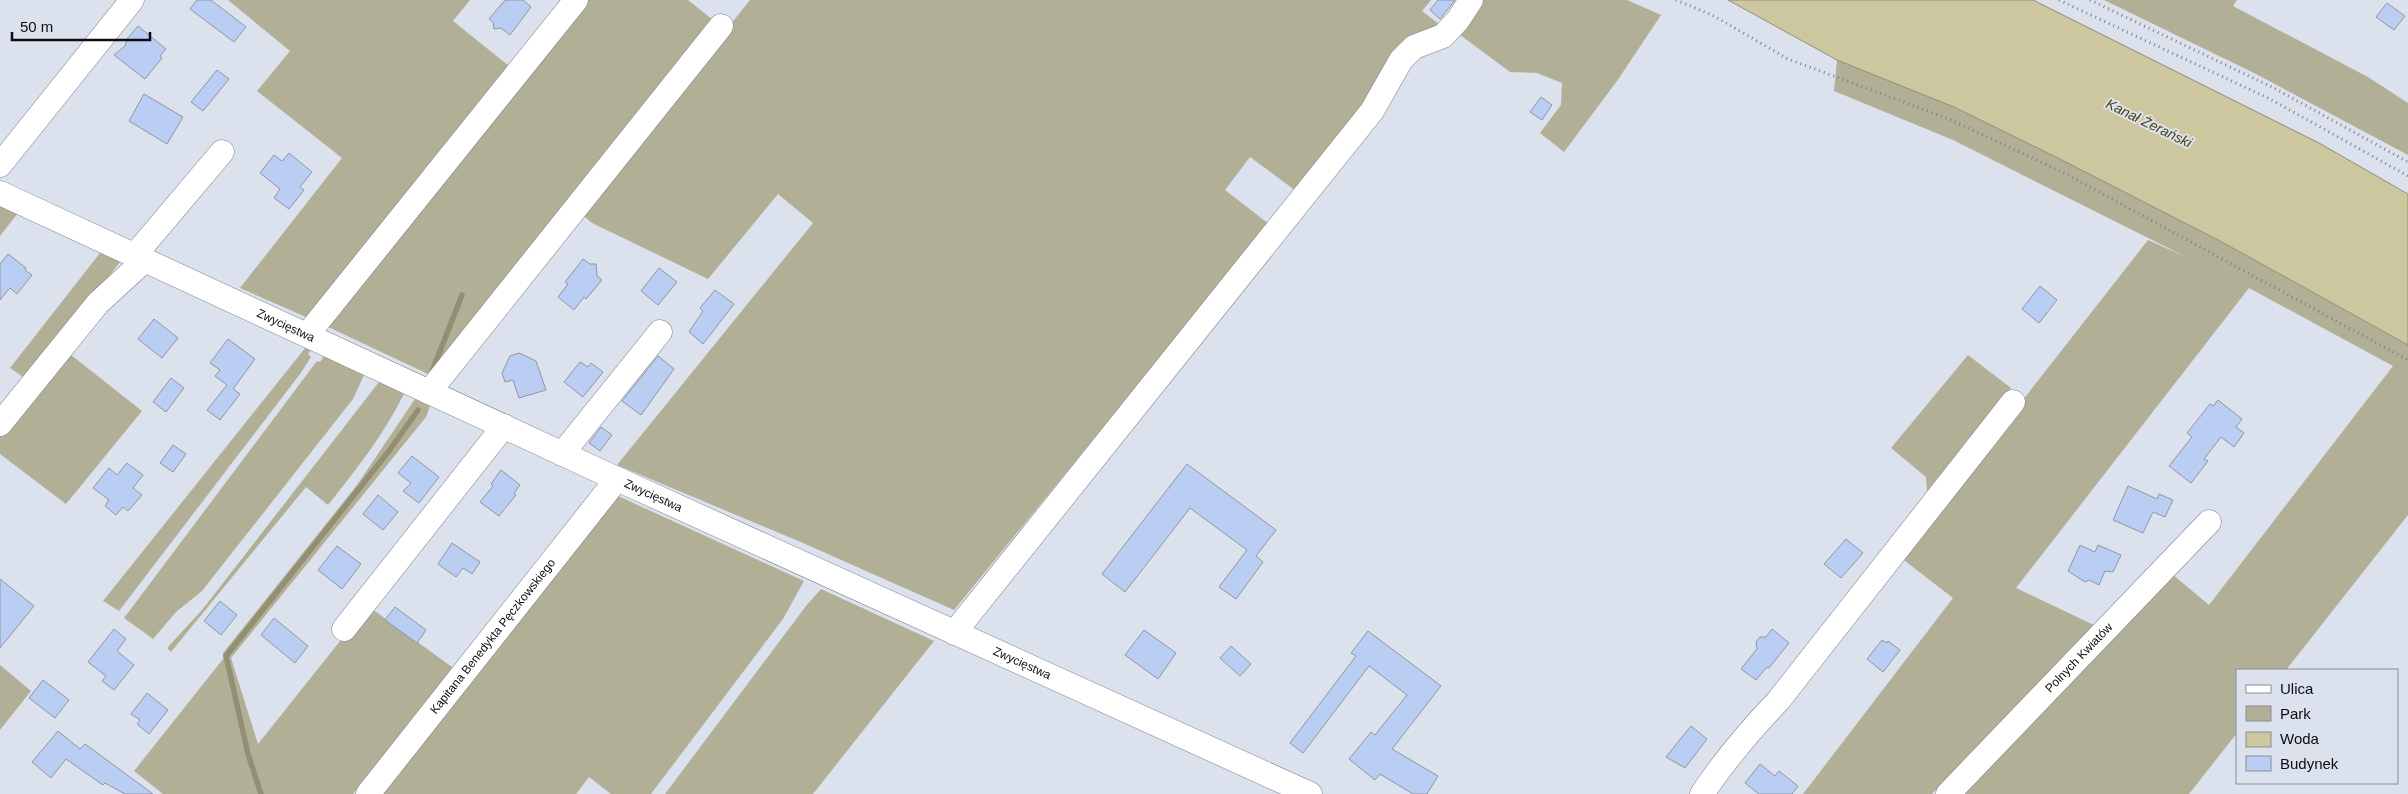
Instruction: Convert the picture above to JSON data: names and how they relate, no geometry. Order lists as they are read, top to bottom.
{
  "streets": {
    "street": ["Zwycięstwa", "Kapitana Benedykta Pęczkowskiego", "Polnych Kwiatów"]
  },
  "crossings": [
    ["Zwycięstwa", "Kapitana Benedykta Pęczkowskiego"]
  ],
  "water": ["Kanał Żerański"],
  "legend": [
    "Ulica",
    "Park",
    "Woda",
    "Budynek"
  ],
  "scale_bar": "50 m"
}
